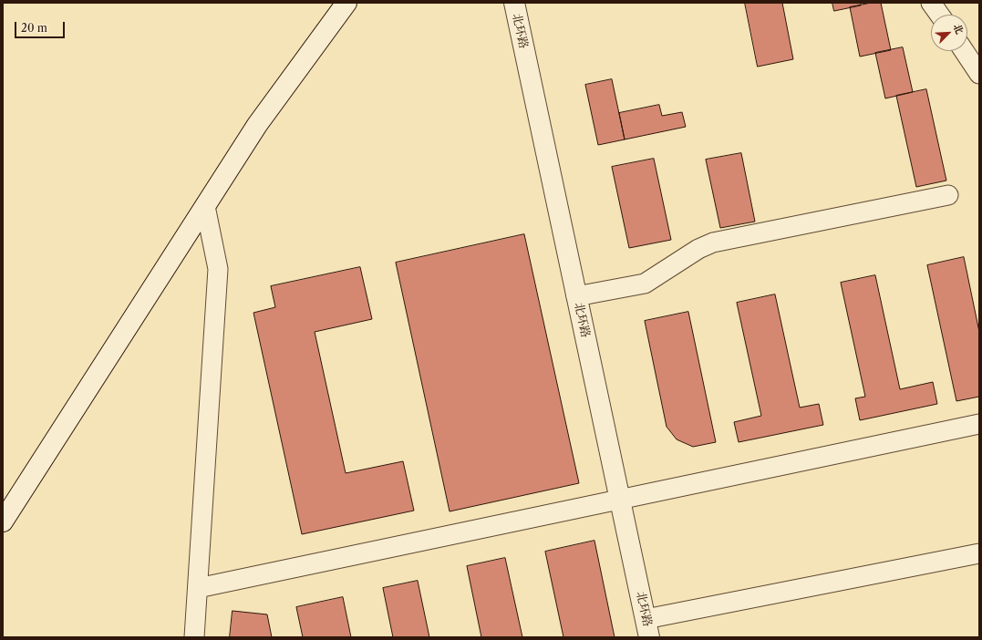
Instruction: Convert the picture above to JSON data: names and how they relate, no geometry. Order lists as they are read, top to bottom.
{
  "streets": {
    "street": ["北环路"]
  },
  "scale_bar": "20 m",
  "north": "top right"
}
